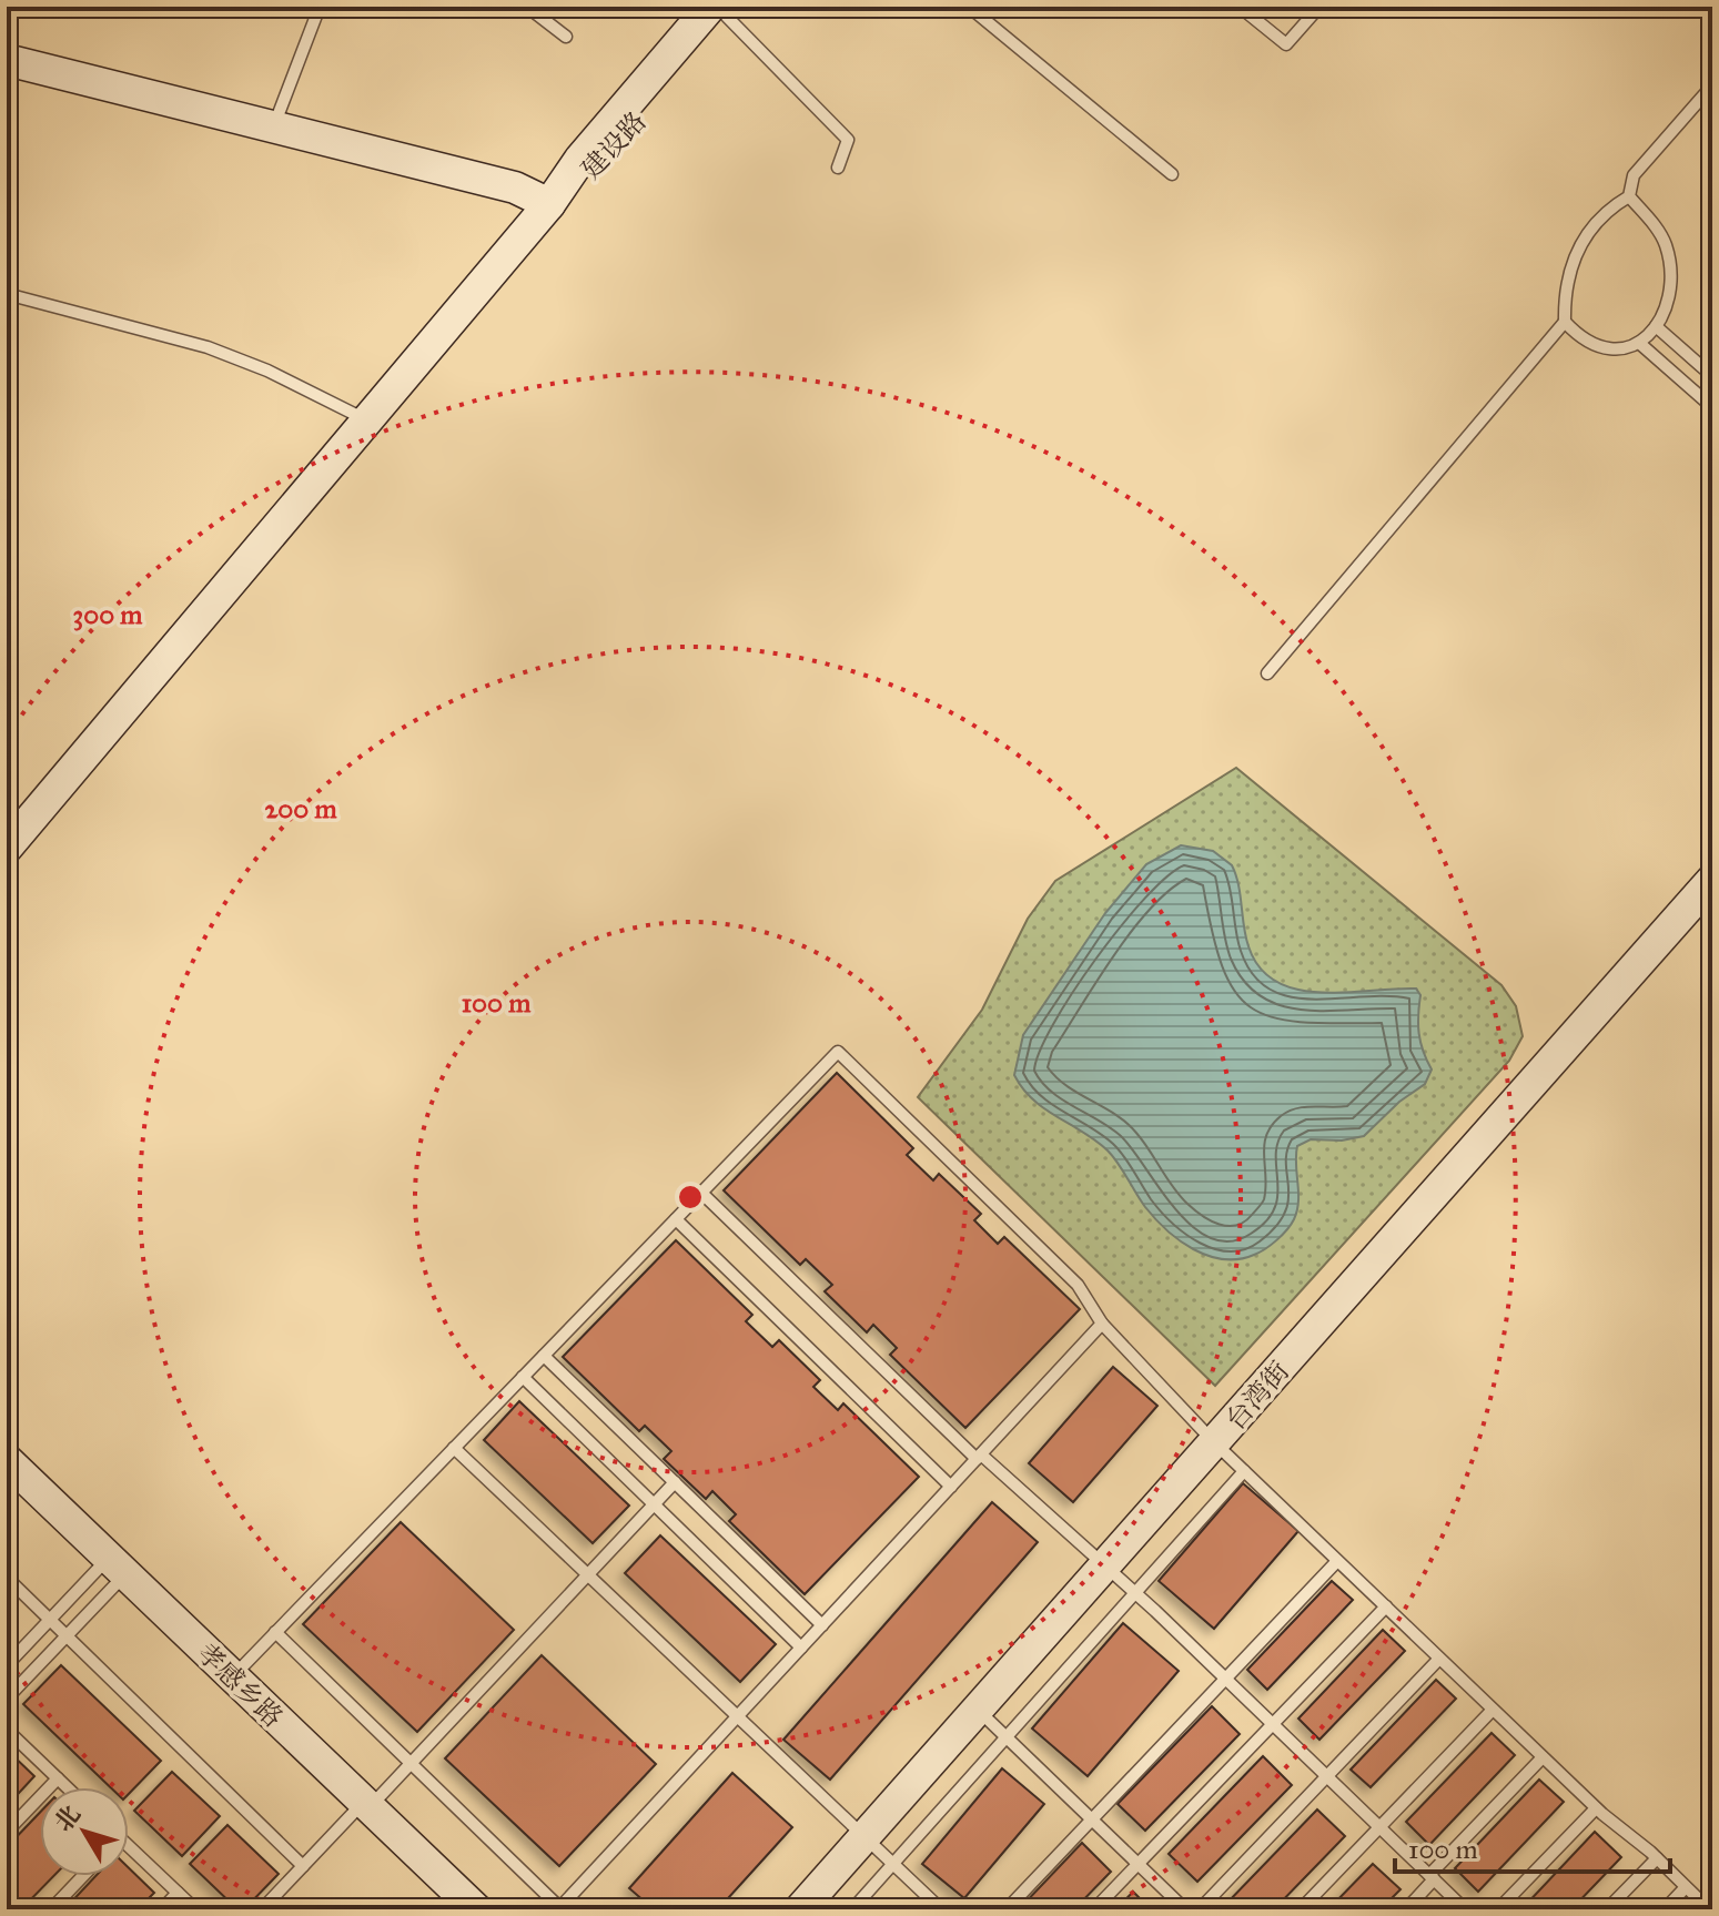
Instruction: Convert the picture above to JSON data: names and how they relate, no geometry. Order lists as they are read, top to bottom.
{
  "streets": {
    "main road": ["建设路", "台湾街", "孝感乡路"]
  },
  "scale_bar": "100 m",
  "north": "top left",
  "rings": ["300 m", "200 m", "100 m"]
}
